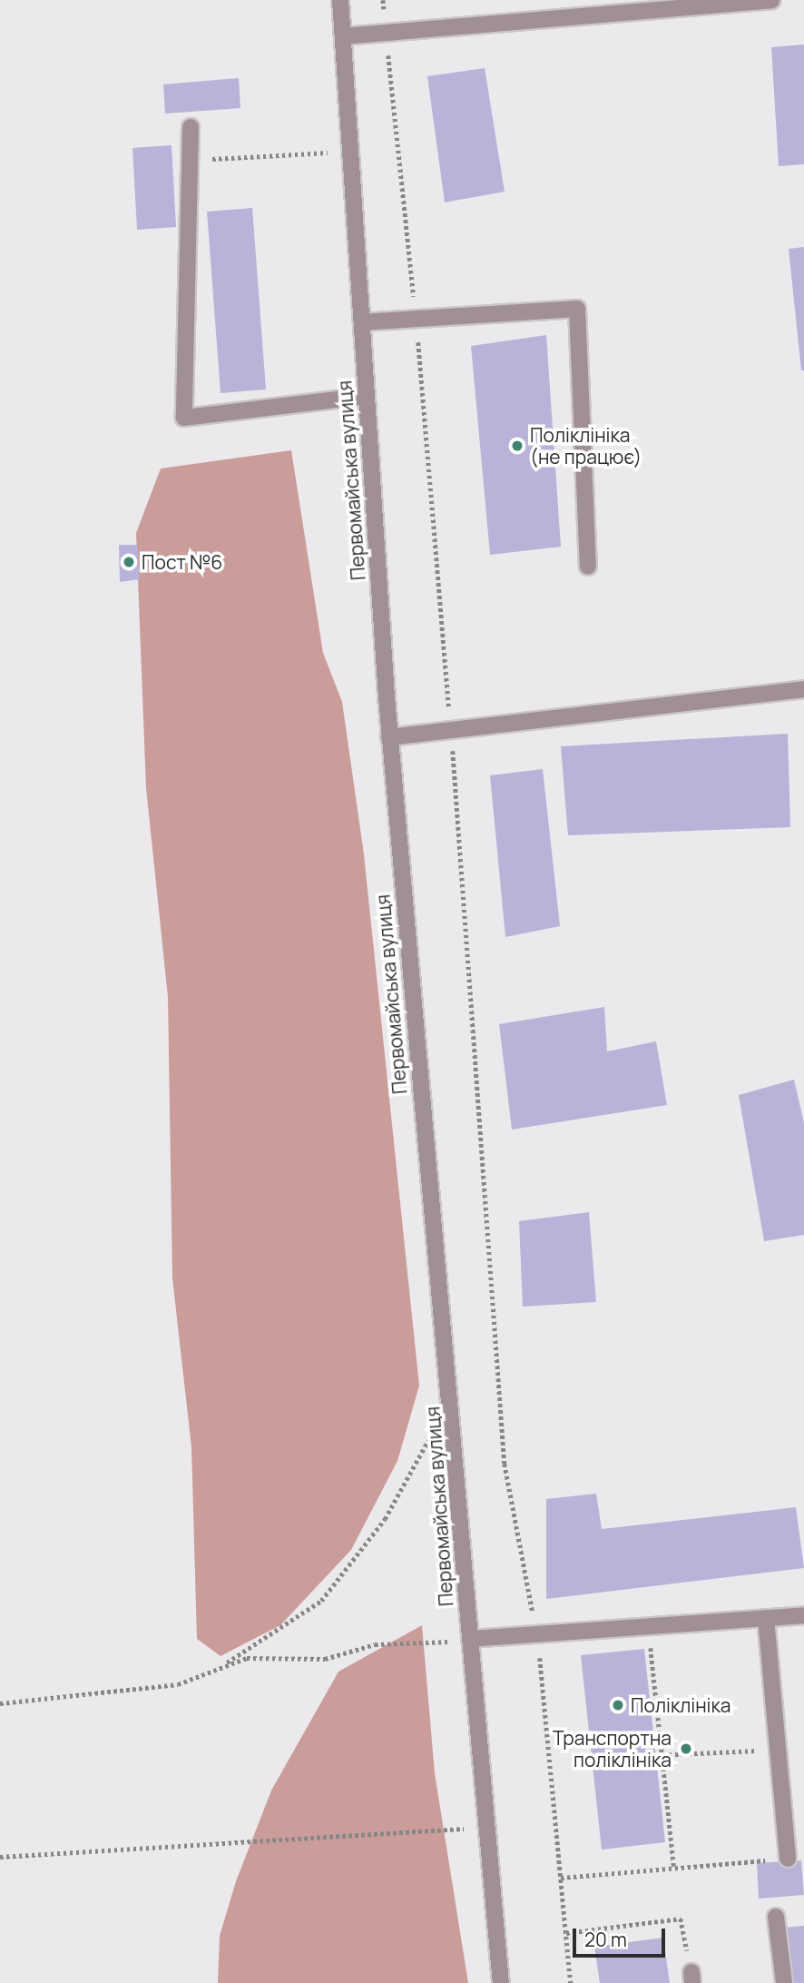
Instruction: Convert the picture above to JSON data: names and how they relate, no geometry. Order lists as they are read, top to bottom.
{
  "streets": {
    "street": ["Первомайська вулиця"]
  },
  "places": [
    "Поліклініка (не працює)",
    "Пост №6",
    "Поліклініка",
    "Транспортна поліклініка"
  ],
  "scale_bar": "20 m"
}
